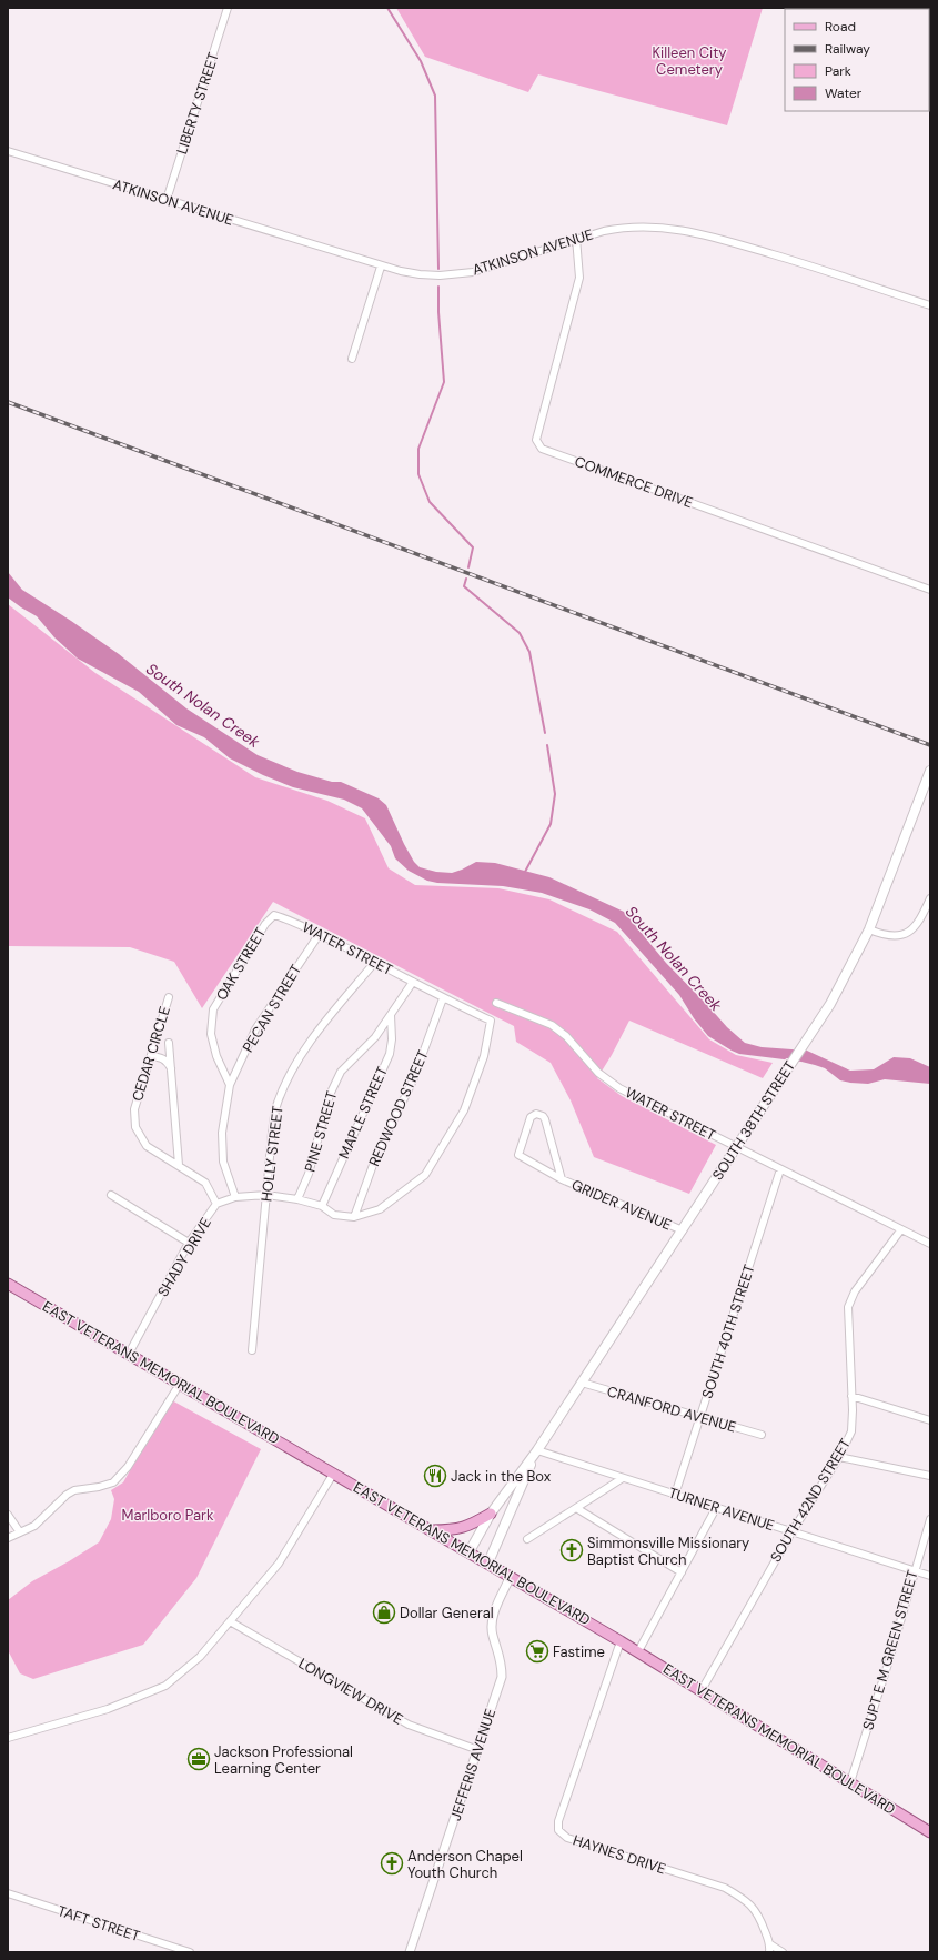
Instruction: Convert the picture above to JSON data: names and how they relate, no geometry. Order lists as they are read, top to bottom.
{
  "streets": {
    "main road": ["SOUTH 38TH STREET", "EAST VETERANS MEMORIAL BOULEVARD"],
    "street": [
      "LIBERTY STREET",
      "ATKINSON AVENUE",
      "COMMERCE DRIVE",
      "WATER STREET",
      "OAK STREET",
      "PECAN STREET",
      "CEDAR CIRCLE",
      "REDWOOD STREET",
      "MAPLE STREET",
      "PINE STREET",
      "HOLLY STREET",
      "GRIDER AVENUE",
      "SHADY DRIVE",
      "SOUTH 40TH STREET",
      "CRANFORD AVENUE",
      "SOUTH 42ND STREET",
      "TURNER AVENUE",
      "SUPT E M GREEN STREET",
      "LONGVIEW DRIVE",
      "JEFFERIS AVENUE",
      "HAYNES DRIVE",
      "TAFT STREET"
    ]
  },
  "crossings": [
    ["LIBERTY STREET", "ATKINSON AVENUE"],
    ["ATKINSON AVENUE", "COMMERCE DRIVE"],
    ["WATER STREET", "OAK STREET"],
    ["WATER STREET", "PECAN STREET"],
    ["WATER STREET", "REDWOOD STREET"],
    ["WATER STREET", "SOUTH 38TH STREET"],
    ["WATER STREET", "PINE STREET"],
    ["WATER STREET", "HOLLY STREET"],
    ["WATER STREET", "SHADY DRIVE"],
    ["WATER STREET", "SOUTH 40TH STREET"],
    ["WATER STREET", "SOUTH 42ND STREET"],
    ["OAK STREET", "PECAN STREET"],
    ["CEDAR CIRCLE", "SHADY DRIVE"],
    ["REDWOOD STREET", "SHADY DRIVE"],
    ["MAPLE STREET", "PINE STREET"],
    ["MAPLE STREET", "SHADY DRIVE"],
    ["SOUTH 38TH STREET", "GRIDER AVENUE"],
    ["SOUTH 38TH STREET", "EAST VETERANS MEMORIAL BOULEVARD"],
    ["SOUTH 38TH STREET", "CRANFORD AVENUE"],
    ["SOUTH 38TH STREET", "TURNER AVENUE"],
    ["PINE STREET", "SHADY DRIVE"],
    ["HOLLY STREET", "SHADY DRIVE"],
    ["SHADY DRIVE", "EAST VETERANS MEMORIAL BOULEVARD"],
    ["SOUTH 40TH STREET", "CRANFORD AVENUE"],
    ["SOUTH 40TH STREET", "TURNER AVENUE"],
    ["EAST VETERANS MEMORIAL BOULEVARD", "SOUTH 42ND STREET"],
    ["EAST VETERANS MEMORIAL BOULEVARD", "SUPT E M GREEN STREET"],
    ["EAST VETERANS MEMORIAL BOULEVARD", "JEFFERIS AVENUE"],
    ["EAST VETERANS MEMORIAL BOULEVARD", "HAYNES DRIVE"],
    ["SOUTH 42ND STREET", "TURNER AVENUE"],
    ["TURNER AVENUE", "SUPT E M GREEN STREET"],
    ["LONGVIEW DRIVE", "JEFFERIS AVENUE"]
  ],
  "water": ["South Nolan Creek"],
  "parks": ["Killeen City Cemetery", "Marlboro Park"],
  "places": {
    "restaurant": ["Jack in the Box"],
    "church": ["Simmonsville Missionary Baptist Church", "Anderson Chapel Youth Church"],
    "shop": ["Dollar General"],
    "supermarket": ["Fastime"],
    "office": ["Jackson Professional Learning Center"]
  },
  "legend": [
    "Road",
    "Railway",
    "Park",
    "Water"
  ]
}
